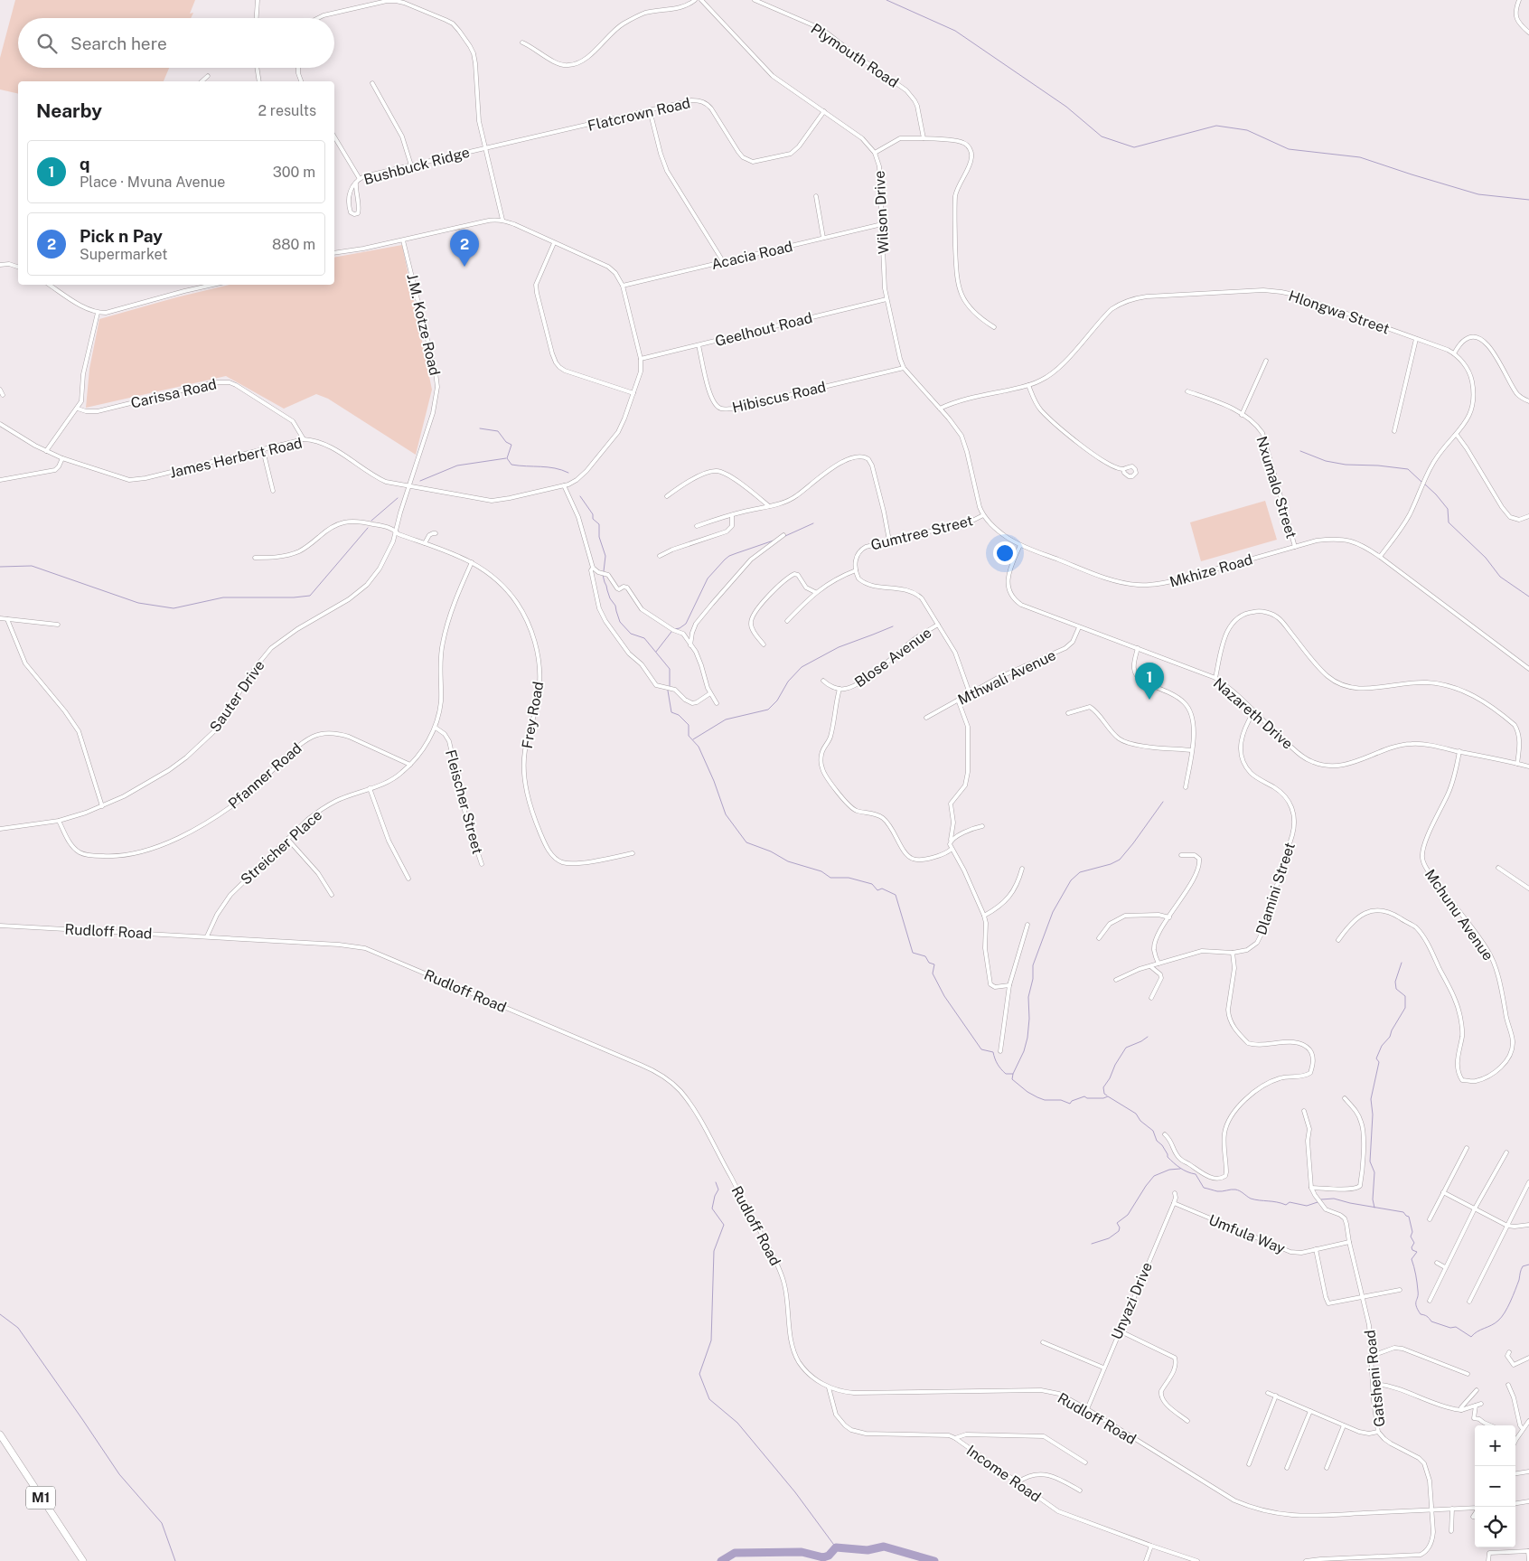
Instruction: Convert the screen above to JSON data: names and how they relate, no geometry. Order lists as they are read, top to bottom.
{
  "streets": {
    "highway": ["M1"],
    "street": [
      "Plymouth Road",
      "Flatcrown Road",
      "Bushbuck Ridge",
      "Wilson Drive",
      "Acacia Road",
      "Hlongwa Street",
      "J.M. Kotze Road",
      "Geelhout Road",
      "Carissa Road",
      "Hibiscus Road",
      "James Herbert Road",
      "Nxumalo Street",
      "Gumtree Street",
      "Mkhize Road",
      "Blose Avenue",
      "Mthwali Avenue",
      "Sauter Drive",
      "Nazareth Drive",
      "Frey Road",
      "Pfanner Road",
      "Fleischer Street",
      "Streicher Place",
      "Dlamini Street",
      "Mchunu Avenue",
      "Rudloff Road",
      "Umfula Way",
      "Unyazi Drive",
      "Gatsheni Road",
      "Income Road"
    ]
  },
  "crossings": [
    ["Flatcrown Road", "Bushbuck Ridge"],
    ["Flatcrown Road", "Wilson Drive"],
    ["Wilson Drive", "Acacia Road"],
    ["Wilson Drive", "Hlongwa Street"],
    ["Wilson Drive", "Geelhout Road"],
    ["Wilson Drive", "Hibiscus Road"],
    ["Wilson Drive", "Mkhize Road"],
    ["Acacia Road", "James Herbert Road"],
    ["Hlongwa Street", "Mkhize Road"],
    ["J.M. Kotze Road", "James Herbert Road"],
    ["J.M. Kotze Road", "Sauter Drive"],
    ["Geelhout Road", "Hibiscus Road"],
    ["Geelhout Road", "James Herbert Road"],
    ["Carissa Road", "James Herbert Road"],
    ["James Herbert Road", "Sauter Drive"],
    ["Nxumalo Street", "Mkhize Road"],
    ["Gumtree Street", "Mkhize Road"],
    ["Mkhize Road", "Nazareth Drive"],
    ["Mthwali Avenue", "Nazareth Drive"],
    ["Sauter Drive", "Frey Road"],
    ["Sauter Drive", "Pfanner Road"],
    ["Nazareth Drive", "Dlamini Street"],
    ["Nazareth Drive", "Mchunu Avenue"],
    ["Pfanner Road", "Streicher Place"],
    ["Fleischer Street", "Streicher Place"],
    ["Streicher Place", "Rudloff Road"],
    ["Rudloff Road", "Unyazi Drive"],
    ["Rudloff Road", "Gatsheni Road"],
    ["Rudloff Road", "Income Road"],
    ["Umfula Way", "Unyazi Drive"],
    ["Umfula Way", "Gatsheni Road"]
  ],
  "page": {
    "search": "Search here",
    "heading": ["Nearby", "2 results"],
    "list": [
      {
        "mark": "1",
        "name": "q",
        "note": "Place · Mvuna Avenue",
        "value": "300 m"
      },
      {
        "mark": "2",
        "name": "Pick n Pay",
        "note": "Supermarket",
        "value": "880 m"
      }
    ],
    "pins": ["2", "1"],
    "map_buttons": ["+", "−"]
  }
}
